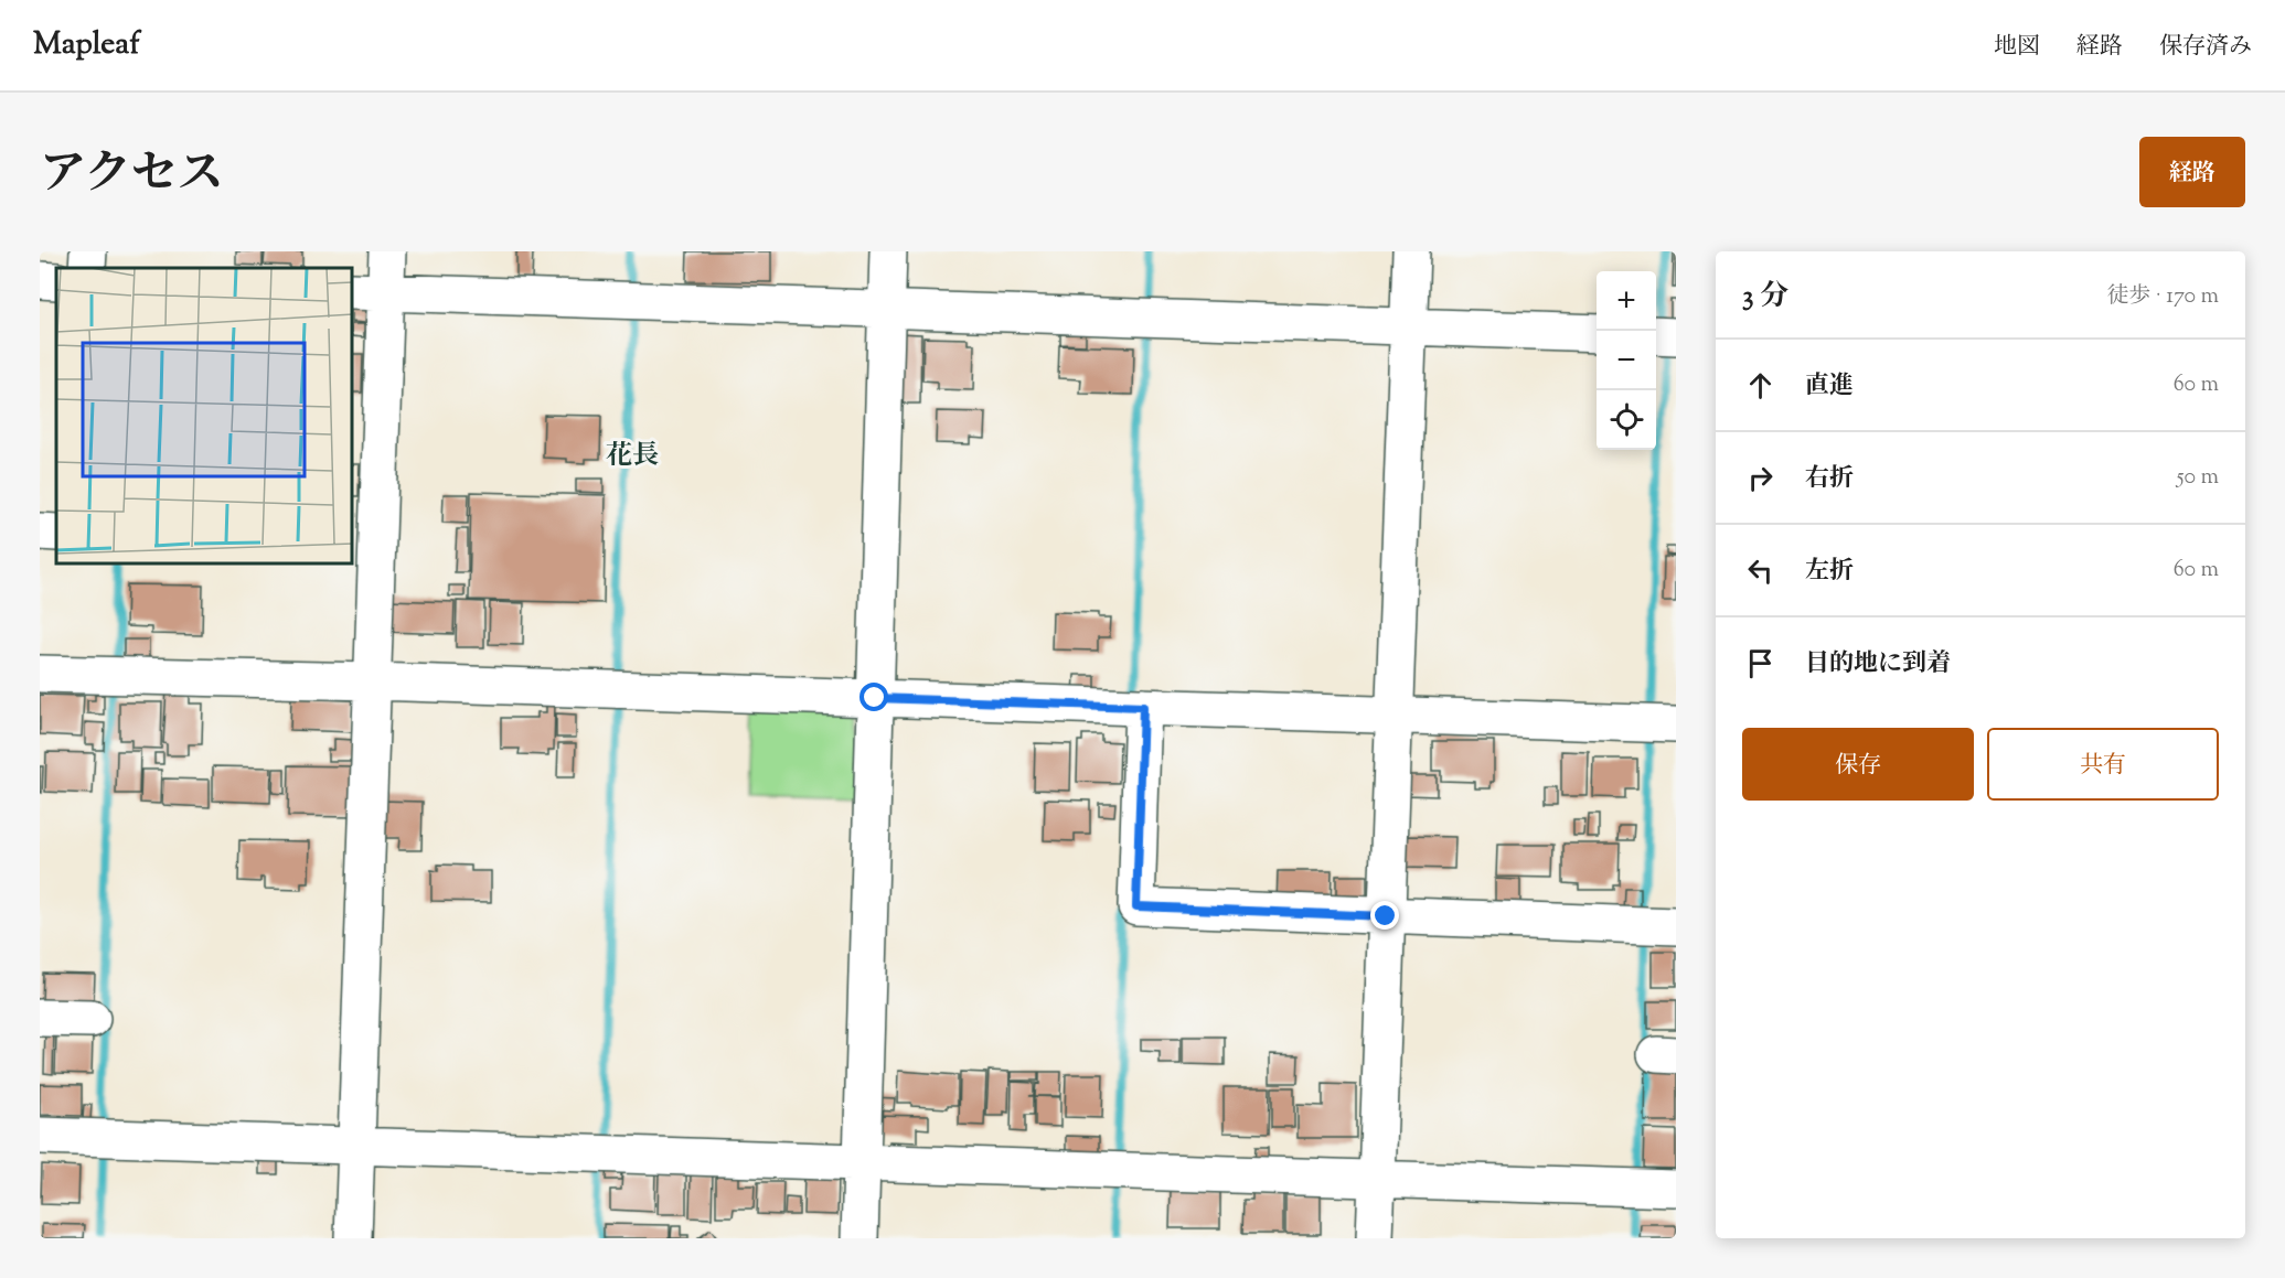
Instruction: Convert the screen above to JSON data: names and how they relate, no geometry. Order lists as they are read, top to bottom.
{
  "districts": ["花長"],
  "page": {
    "header": "Mapleaf",
    "nav": ["地図", "経路", "保存済み"],
    "title": "アクセス",
    "buttons": [
      "経路",
      ["保存", "共有"]
    ],
    "heading": ["3 分", "徒歩 · 170 m"],
    "map_buttons": ["+", "−"],
    "list": [
      ["直進", "60 m"],
      ["右折", "50 m"],
      ["左折", "60 m"],
      "目的地に到着"
    ]
  }
}
